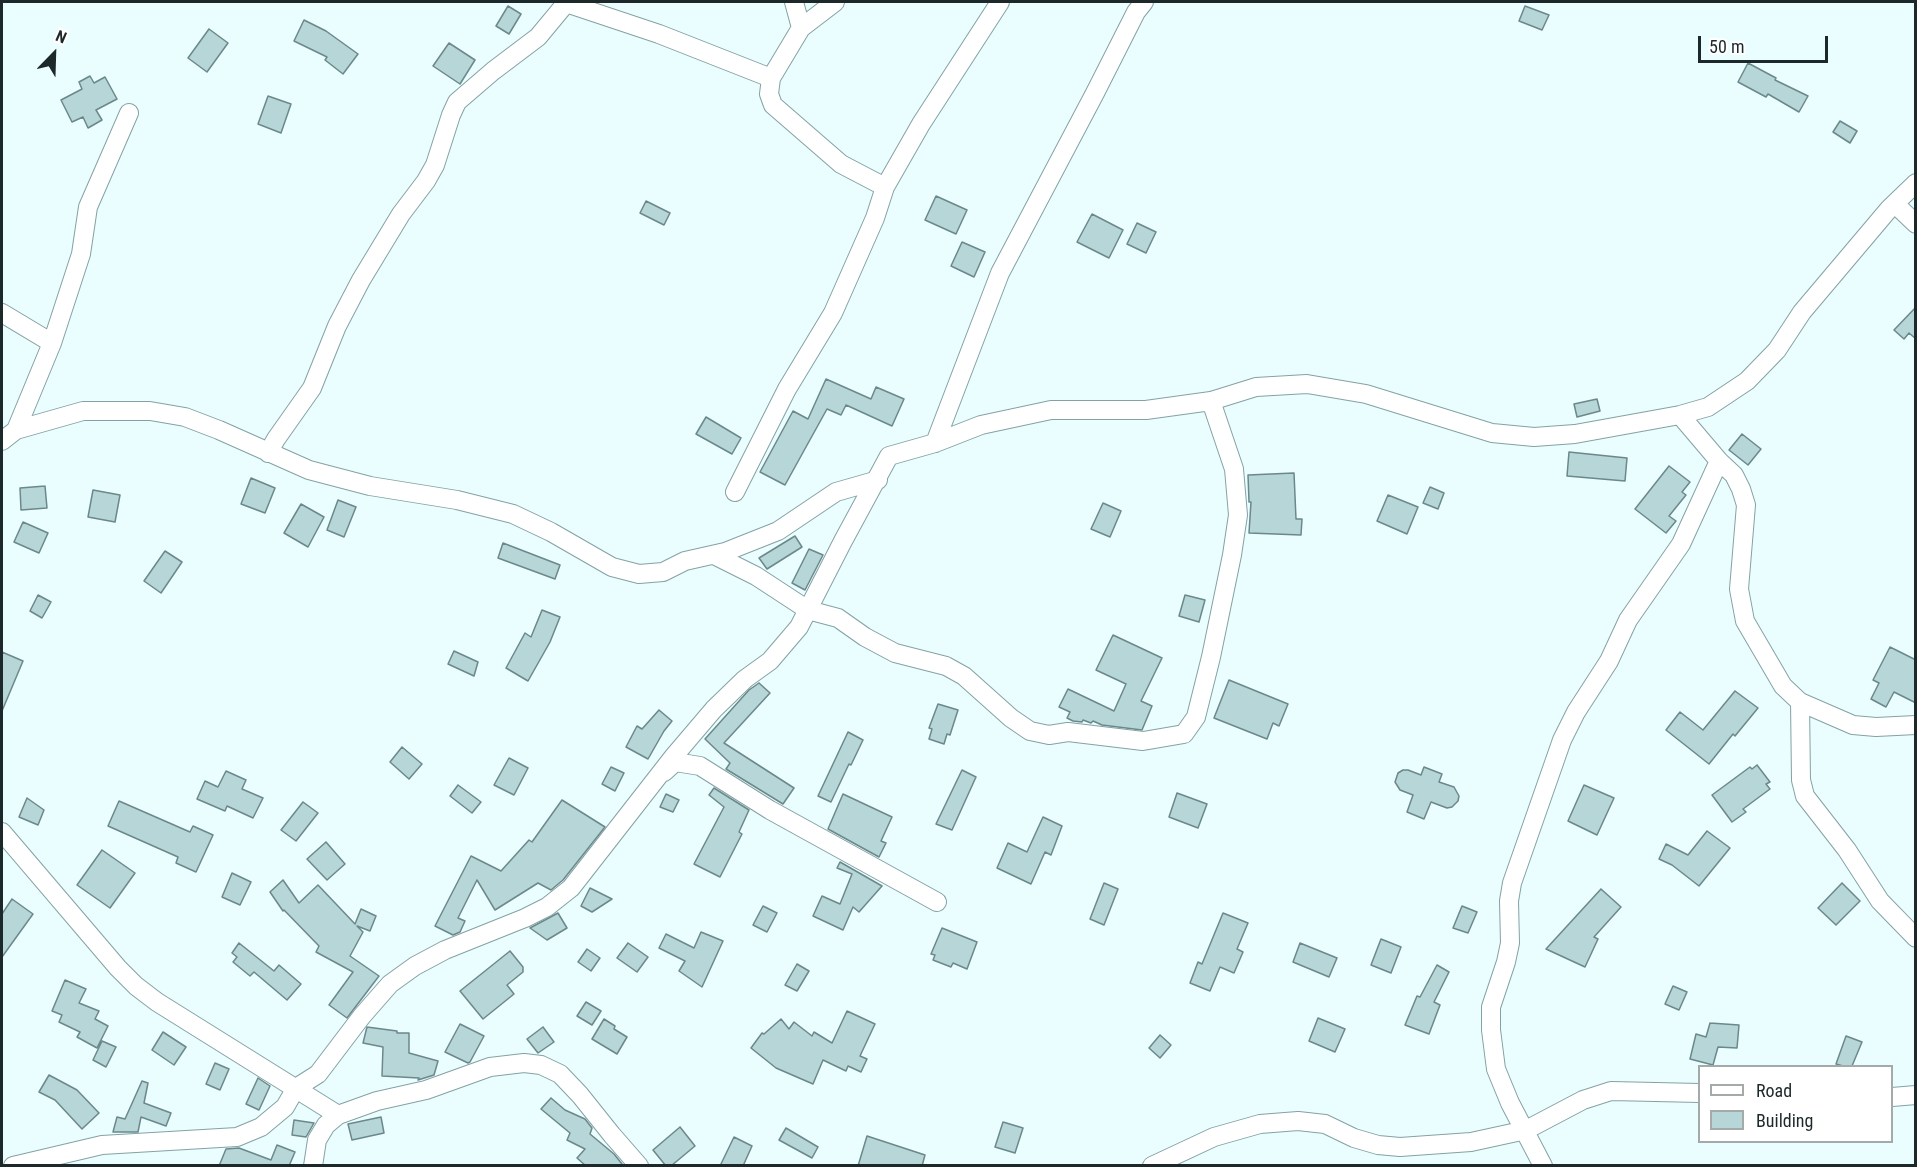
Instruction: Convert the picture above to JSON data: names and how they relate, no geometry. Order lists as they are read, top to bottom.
{
  "legend": ["Road", "Building"],
  "scale_bar": "50 m",
  "north": "top right"
}
